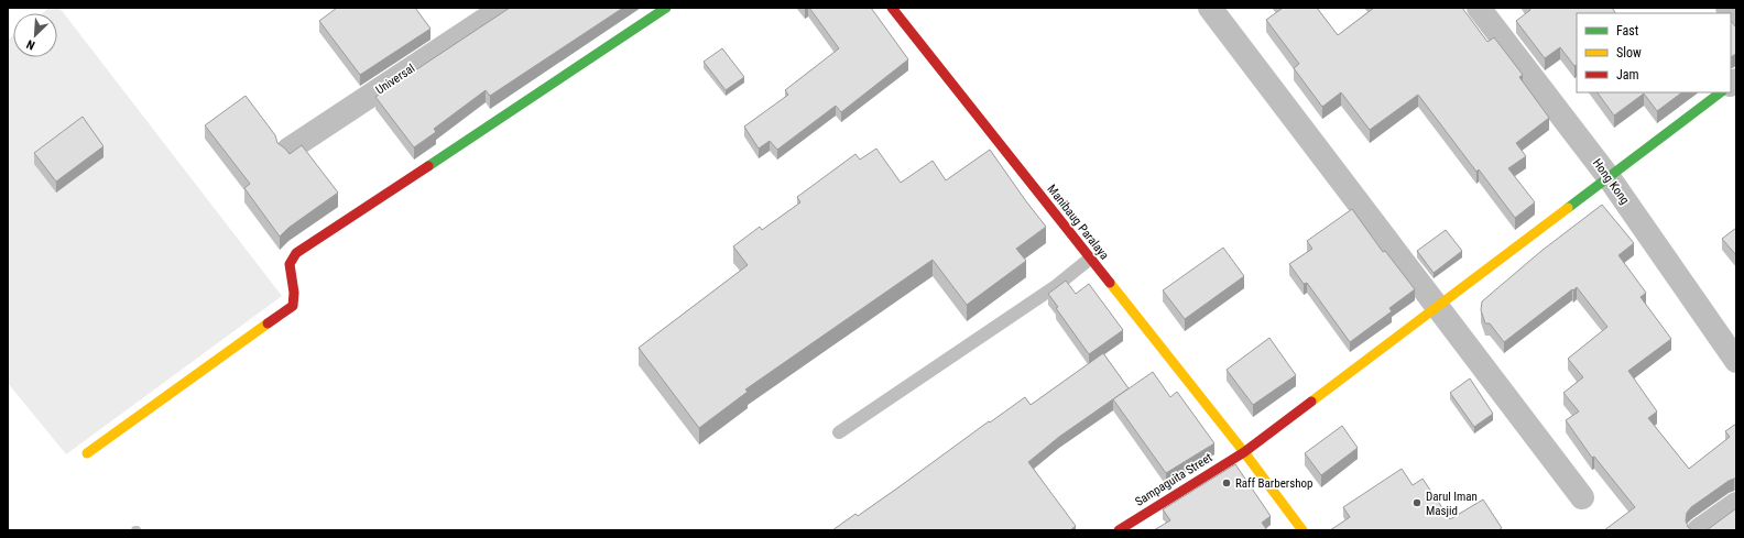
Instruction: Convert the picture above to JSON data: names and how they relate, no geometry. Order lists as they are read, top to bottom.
{
  "streets": {
    "street": [
      "Universal",
      "Hong Kong",
      "Manibaug Paralaya",
      "Sampaguita Street"
    ]
  },
  "crossings": [
    ["Hong Kong", "Sampaguita Street"],
    ["Manibaug Paralaya", "Sampaguita Street"]
  ],
  "places": ["Raff Barbershop", "Darul Iman Masjid"],
  "legend": ["Fast", "Slow", "Jam"],
  "north": "bottom left"
}
